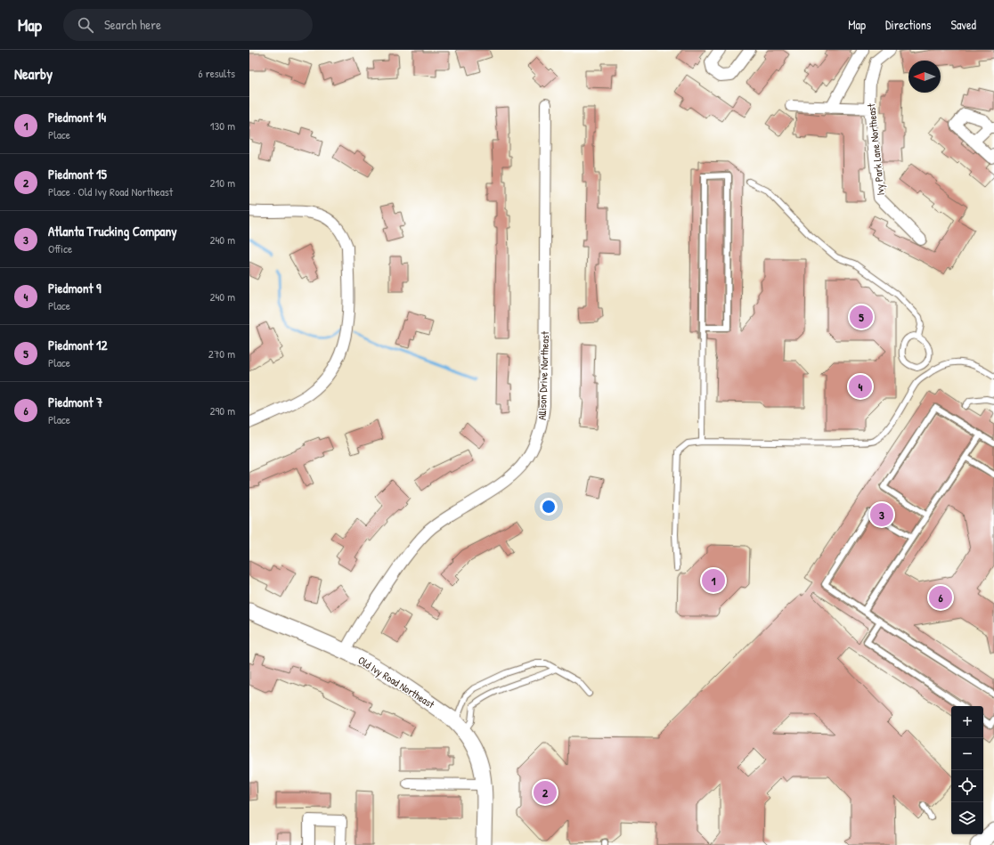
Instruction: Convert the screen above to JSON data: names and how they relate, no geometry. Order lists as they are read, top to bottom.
{
  "streets": {
    "street": ["Ivy Park Lane Northeast", "Allison Drive Northeast", "Old Ivy Road Northeast"]
  },
  "crossings": [
    ["Allison Drive Northeast", "Old Ivy Road Northeast"]
  ],
  "north": "left",
  "page": {
    "header": "Map",
    "search": "Search here",
    "nav": ["Map", "Directions", "Saved"],
    "heading": ["Nearby", "6 results"],
    "list": [
      {
        "mark": "1",
        "name": "Piedmont 14",
        "note": "Place",
        "value": "130 m"
      },
      {
        "mark": "2",
        "name": "Piedmont 15",
        "note": "Place · Old Ivy Road Northeast",
        "value": "210 m"
      },
      {
        "mark": "3",
        "name": "Atlanta Trucking Company",
        "note": "Office",
        "value": "240 m"
      },
      {
        "mark": "4",
        "name": "Piedmont 9",
        "note": "Place",
        "value": "240 m"
      },
      {
        "mark": "5",
        "name": "Piedmont 12",
        "note": "Place",
        "value": "270 m"
      },
      {
        "mark": "6",
        "name": "Piedmont 7",
        "note": "Place",
        "value": "290 m"
      }
    ],
    "pins": [
      "5",
      "4",
      "3",
      "1",
      "6",
      "2"
    ],
    "map_buttons": ["+", "−"]
  }
}
